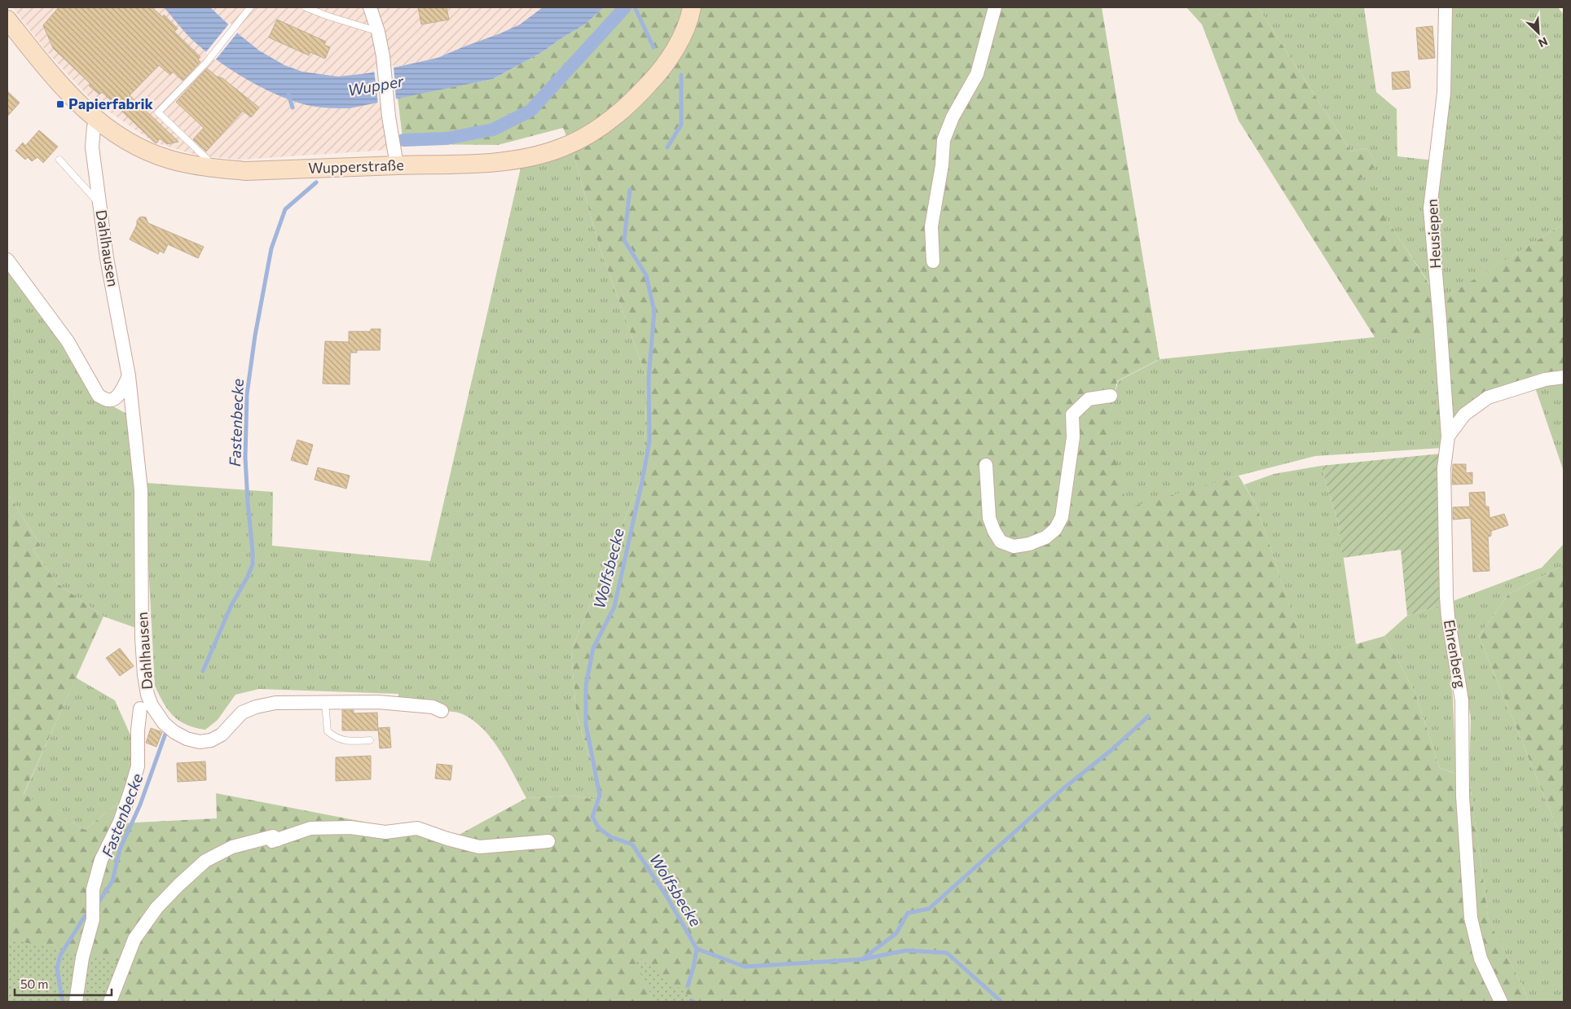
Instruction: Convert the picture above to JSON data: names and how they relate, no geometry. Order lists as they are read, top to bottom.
{
  "streets": {
    "main road": ["Wupperstraße"],
    "street": ["Heusiepen", "Dahlhausen", "Ehrenberg"]
  },
  "crossings": [
    ["Wupperstraße", "Dahlhausen"],
    ["Heusiepen", "Ehrenberg"]
  ],
  "water": ["Wupper", "Fastenbecke", "Wolfsbecke"],
  "places": {
    "transit": ["Papierfabrik"]
  },
  "scale_bar": "50 m",
  "north": "bottom right"
}
